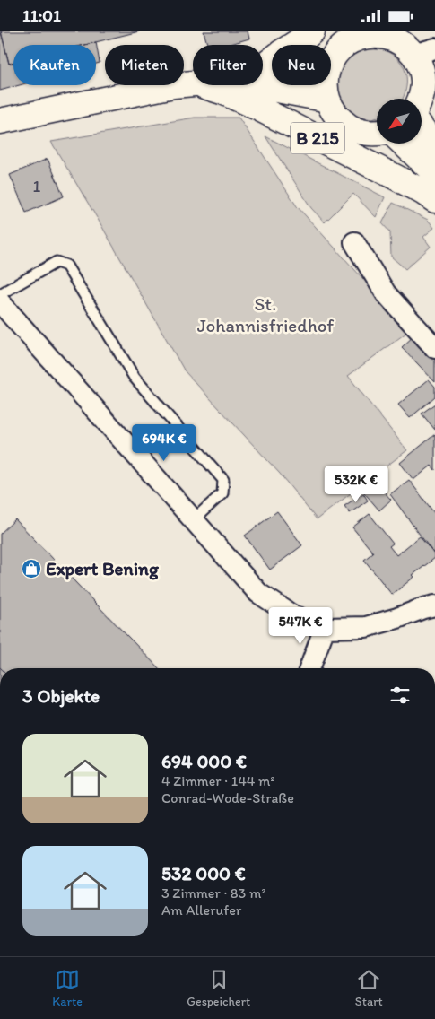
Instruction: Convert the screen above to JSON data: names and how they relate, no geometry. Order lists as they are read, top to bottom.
{
  "streets": {
    "main road": ["B 215"]
  },
  "parks": ["St. Johannisfriedhof"],
  "places": {
    "shop": ["Expert Bening"]
  },
  "house_numbers": ["1"],
  "north": "bottom left",
  "page": {
    "status": "11:01",
    "chip": [
      "Kaufen",
      "Mieten",
      "Filter",
      "Neu"
    ],
    "price": ["694K €", "532K €", "547K €"],
    "heading": "3 Objekte",
    "list": [
      {
        "name": "694 000 €",
        "note": "4 Zimmer · 144 m² · Conrad-Wode-Straße"
      },
      {
        "name": "532 000 €",
        "note": "3 Zimmer · 83 m² · Am Allerufer"
      }
    ],
    "tabs": ["Karte", "Gespeichert", "Start"]
  }
}
